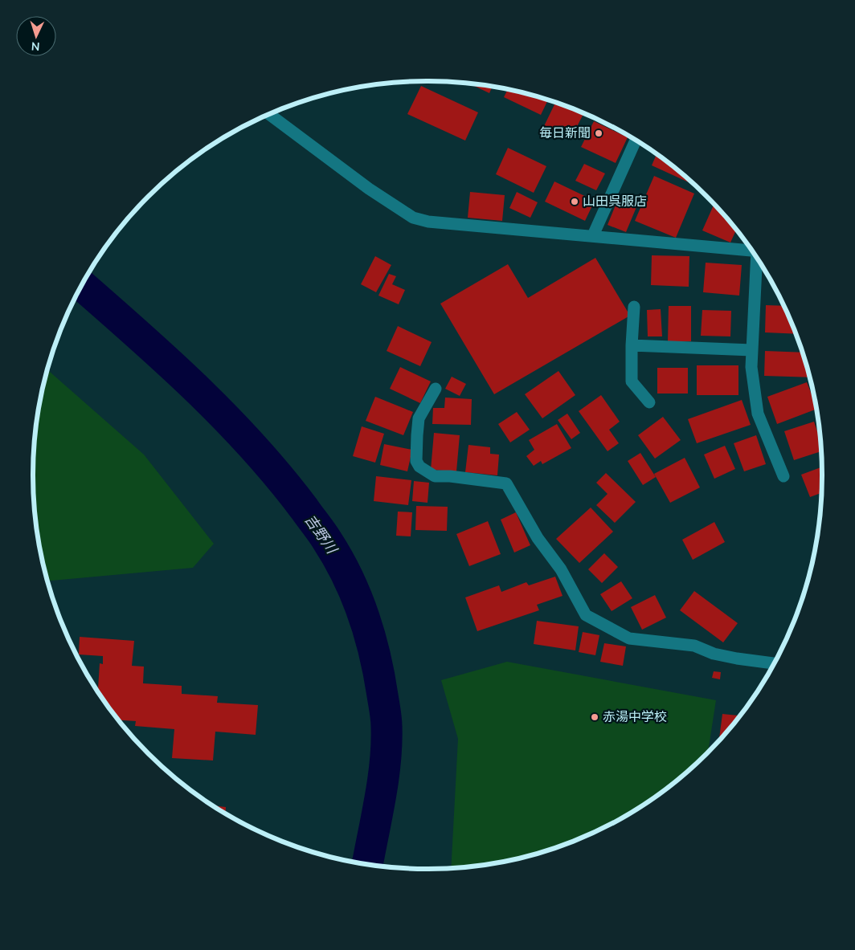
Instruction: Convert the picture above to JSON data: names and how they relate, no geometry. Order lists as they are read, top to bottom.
{
  "water": ["吉野川"],
  "places": ["毎日新聞", "山田呉服店", "赤湯中学校"],
  "north": "bottom"
}
